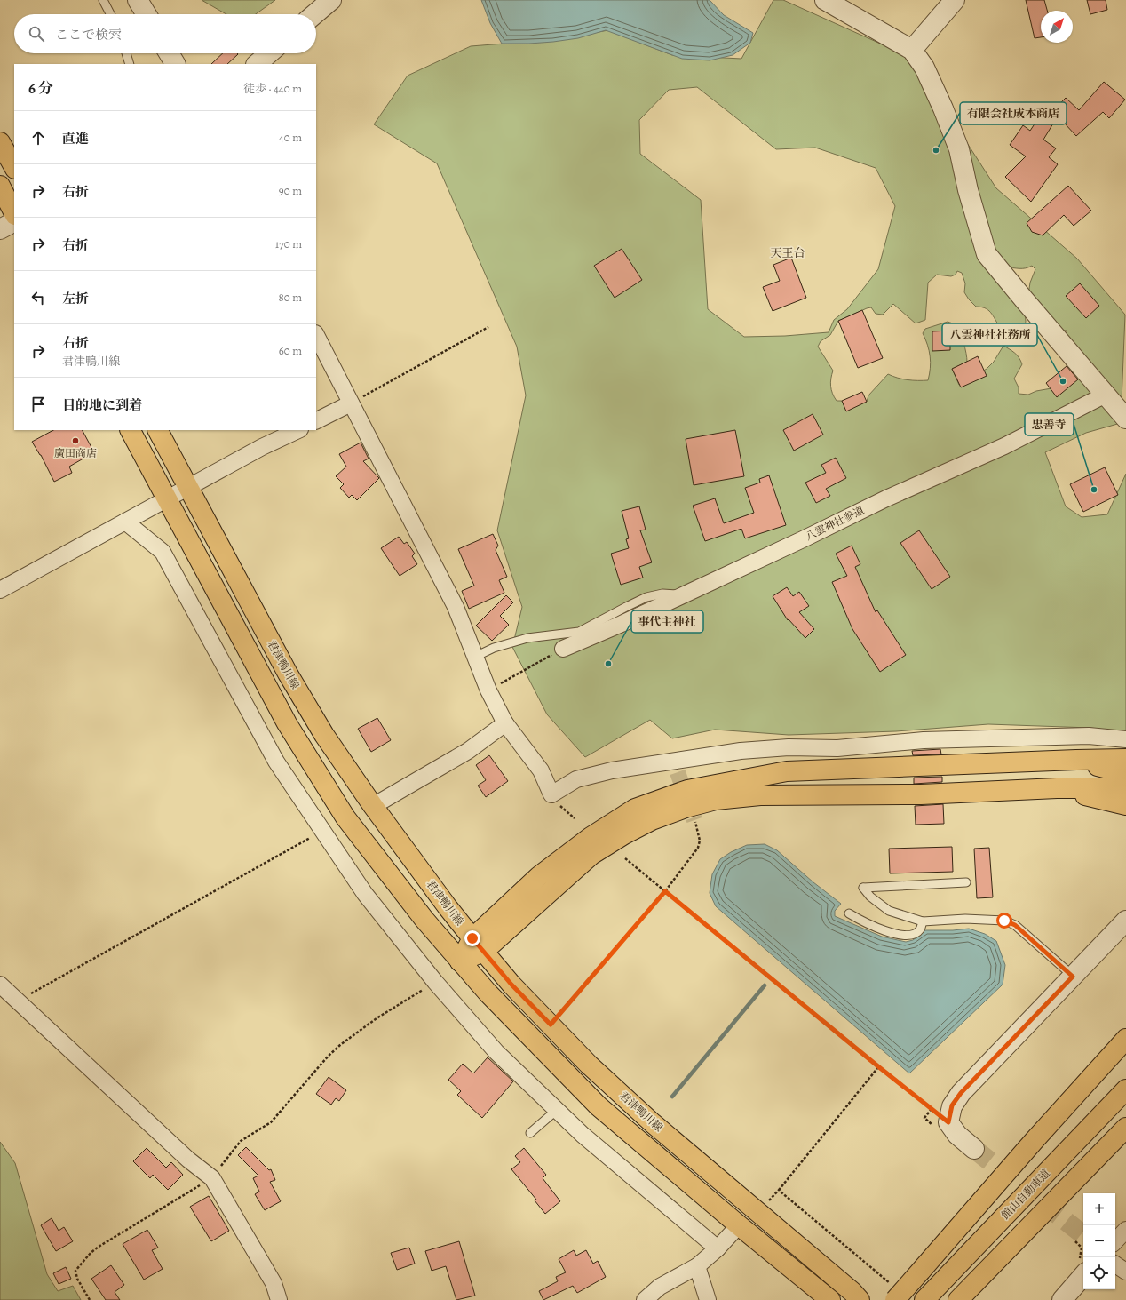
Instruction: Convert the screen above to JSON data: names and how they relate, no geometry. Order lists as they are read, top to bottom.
{
  "streets": {
    "main road": ["君津鴨川線", "館山自動車道"],
    "street": ["八雲神社参道"]
  },
  "districts": ["天王台"],
  "places": [
    "有限会社成本商店",
    "八雲神社社務所",
    "廣田商店",
    "忠善寺",
    "事代主神社"
  ],
  "north": "top right",
  "page": {
    "search": "ここで検索",
    "heading": ["6 分", "徒歩 · 440 m"],
    "list": [
      ["直進", "40 m"],
      ["右折", "90 m"],
      ["右折", "170 m"],
      ["左折", "80 m"],
      ["右折", "君津鴨川線", "60 m"],
      "目的地に到着"
    ],
    "map_buttons": ["+", "−"]
  }
}
